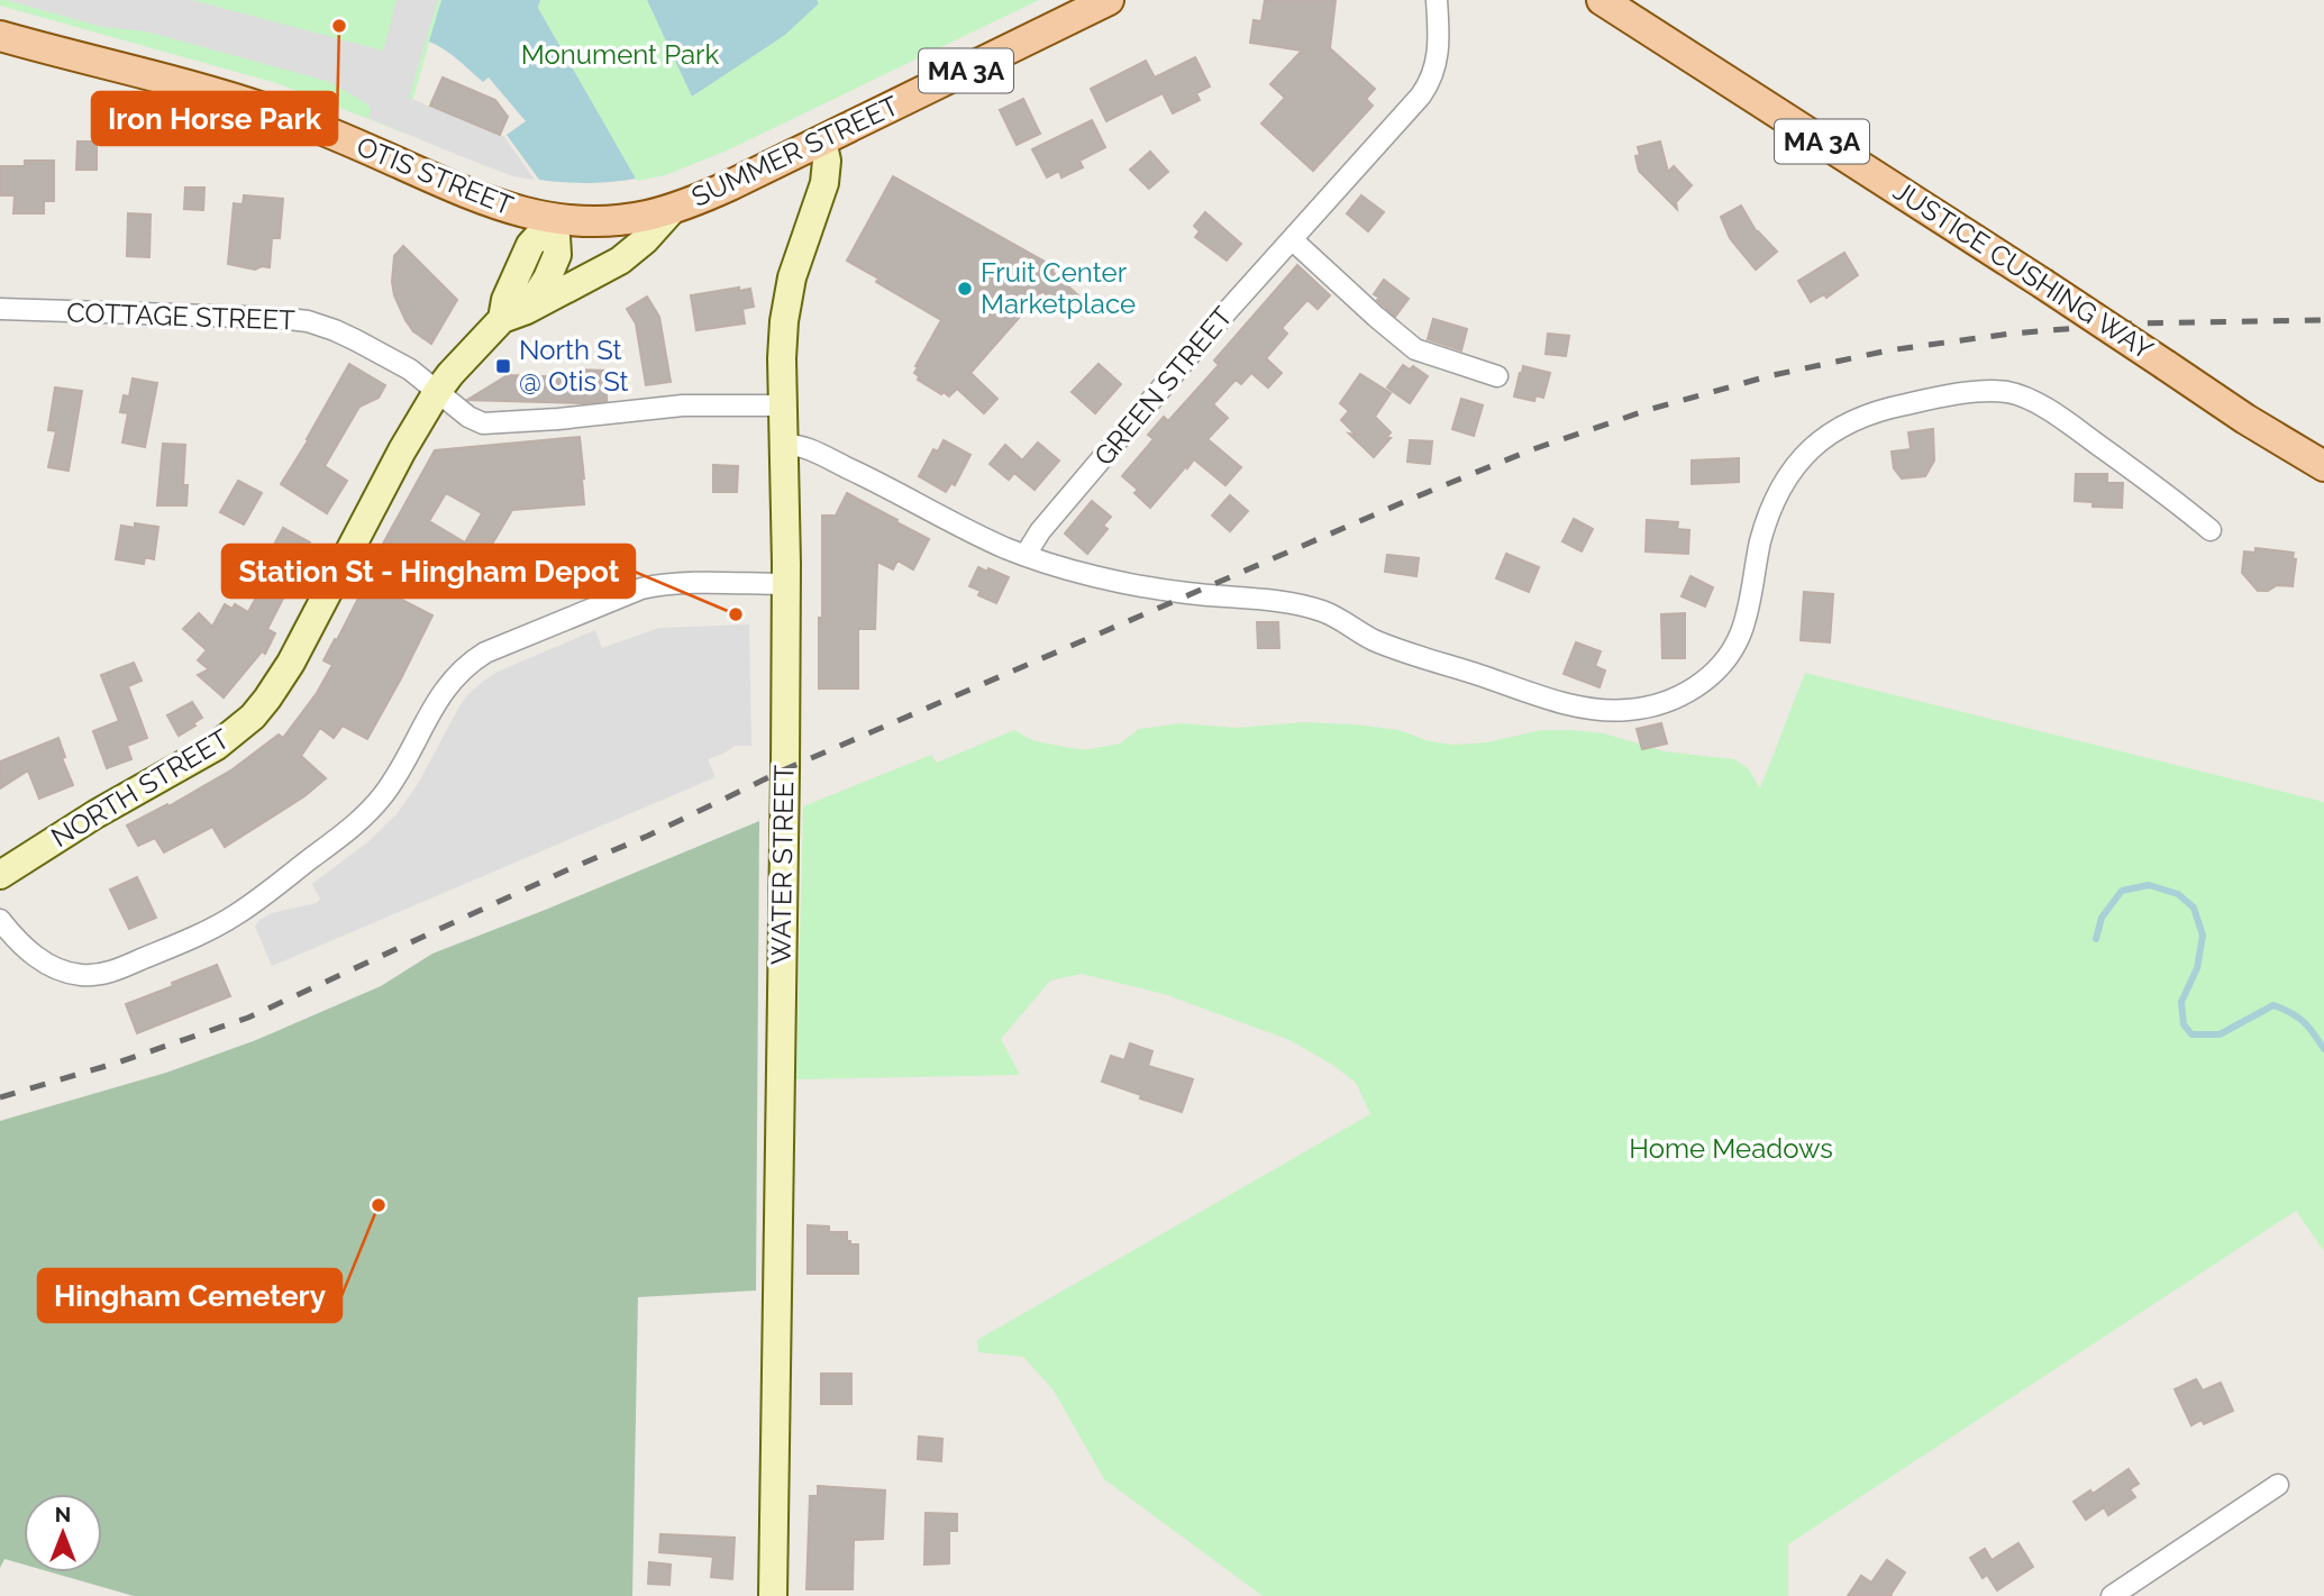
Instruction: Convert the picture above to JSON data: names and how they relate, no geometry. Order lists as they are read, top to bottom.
{
  "streets": {
    "main road": [
      "MA 3A",
      "SUMMER STREET",
      "OTIS STREET",
      "JUSTICE CUSHING WAY",
      "NORTH STREET",
      "WATER STREET"
    ],
    "street": ["COTTAGE STREET", "GREEN STREET"]
  },
  "crossings": [
    ["SUMMER STREET", "OTIS STREET"],
    ["SUMMER STREET", "NORTH STREET"],
    ["SUMMER STREET", "WATER STREET"],
    ["OTIS STREET", "NORTH STREET"],
    ["COTTAGE STREET", "NORTH STREET"],
    ["COTTAGE STREET", "WATER STREET"]
  ],
  "parks": ["Monument Park", "Home Meadows"],
  "places": {
    "other": [
      "Iron Horse Park",
      "Fruit Center Marketplace",
      "Station St - Hingham Depot",
      "Hingham Cemetery"
    ],
    "transit": ["North St @ Otis St"]
  },
  "north": "top"
}
